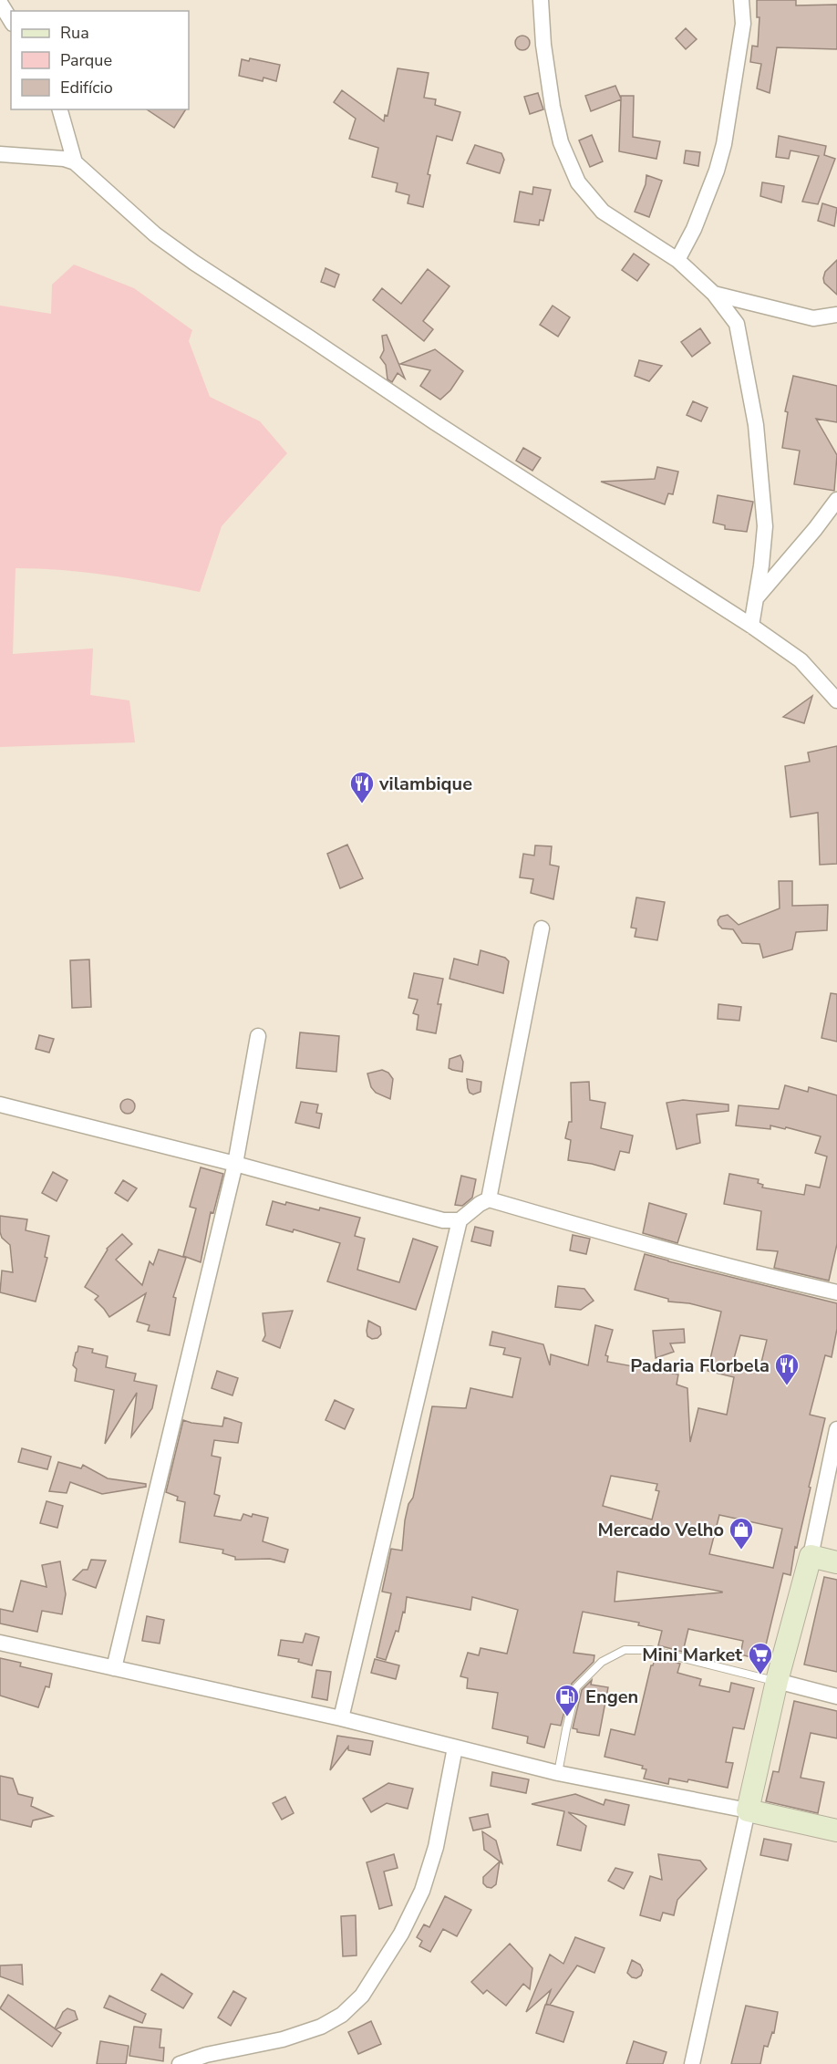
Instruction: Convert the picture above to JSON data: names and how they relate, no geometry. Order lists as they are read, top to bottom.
{
  "places": {
    "restaurant": ["vilambique", "Padaria Florbela"],
    "shop": ["Mercado Velho"],
    "supermarket": ["Mini Market"],
    "fuel station": ["Engen"]
  },
  "legend": ["Rua", "Parque", "Edifício"]
}
